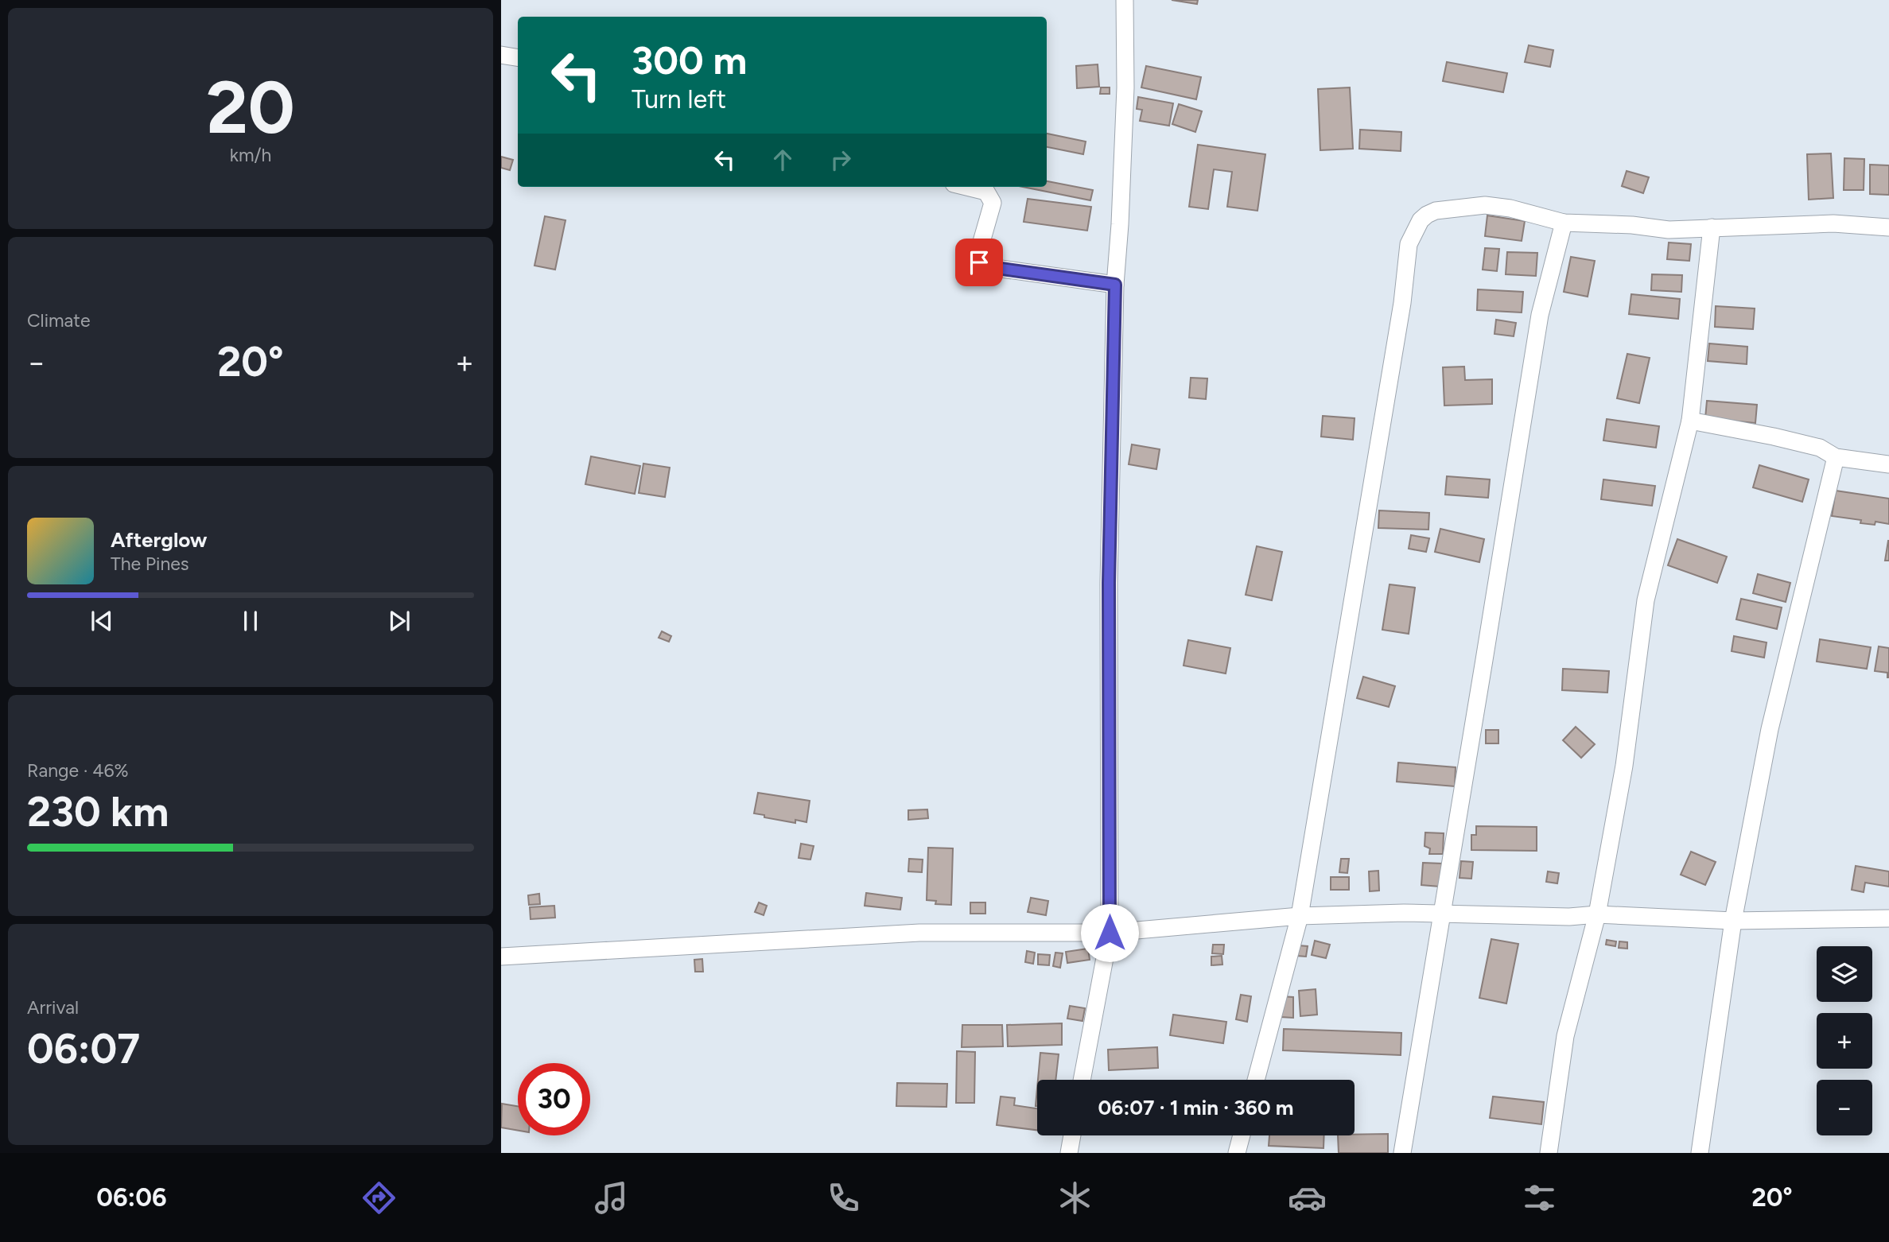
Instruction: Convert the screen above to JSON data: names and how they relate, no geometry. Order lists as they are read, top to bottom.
{
  "page": {
    "tile": [
      ["20", "km/h"],
      "Climate",
      ["Range · 46%", "230 km"],
      ["Arrival", "06:07"]
    ],
    "turn": ["300 m", "Turn left"],
    "heat": ["−", "20°", "+"],
    "song": ["Afterglow", "The Pines"],
    "map_buttons": ["+", "−"],
    "limit": "30",
    "trip": "06:07 · 1 min · 360 m",
    "tabs": ["06:06", "20°"]
  }
}
